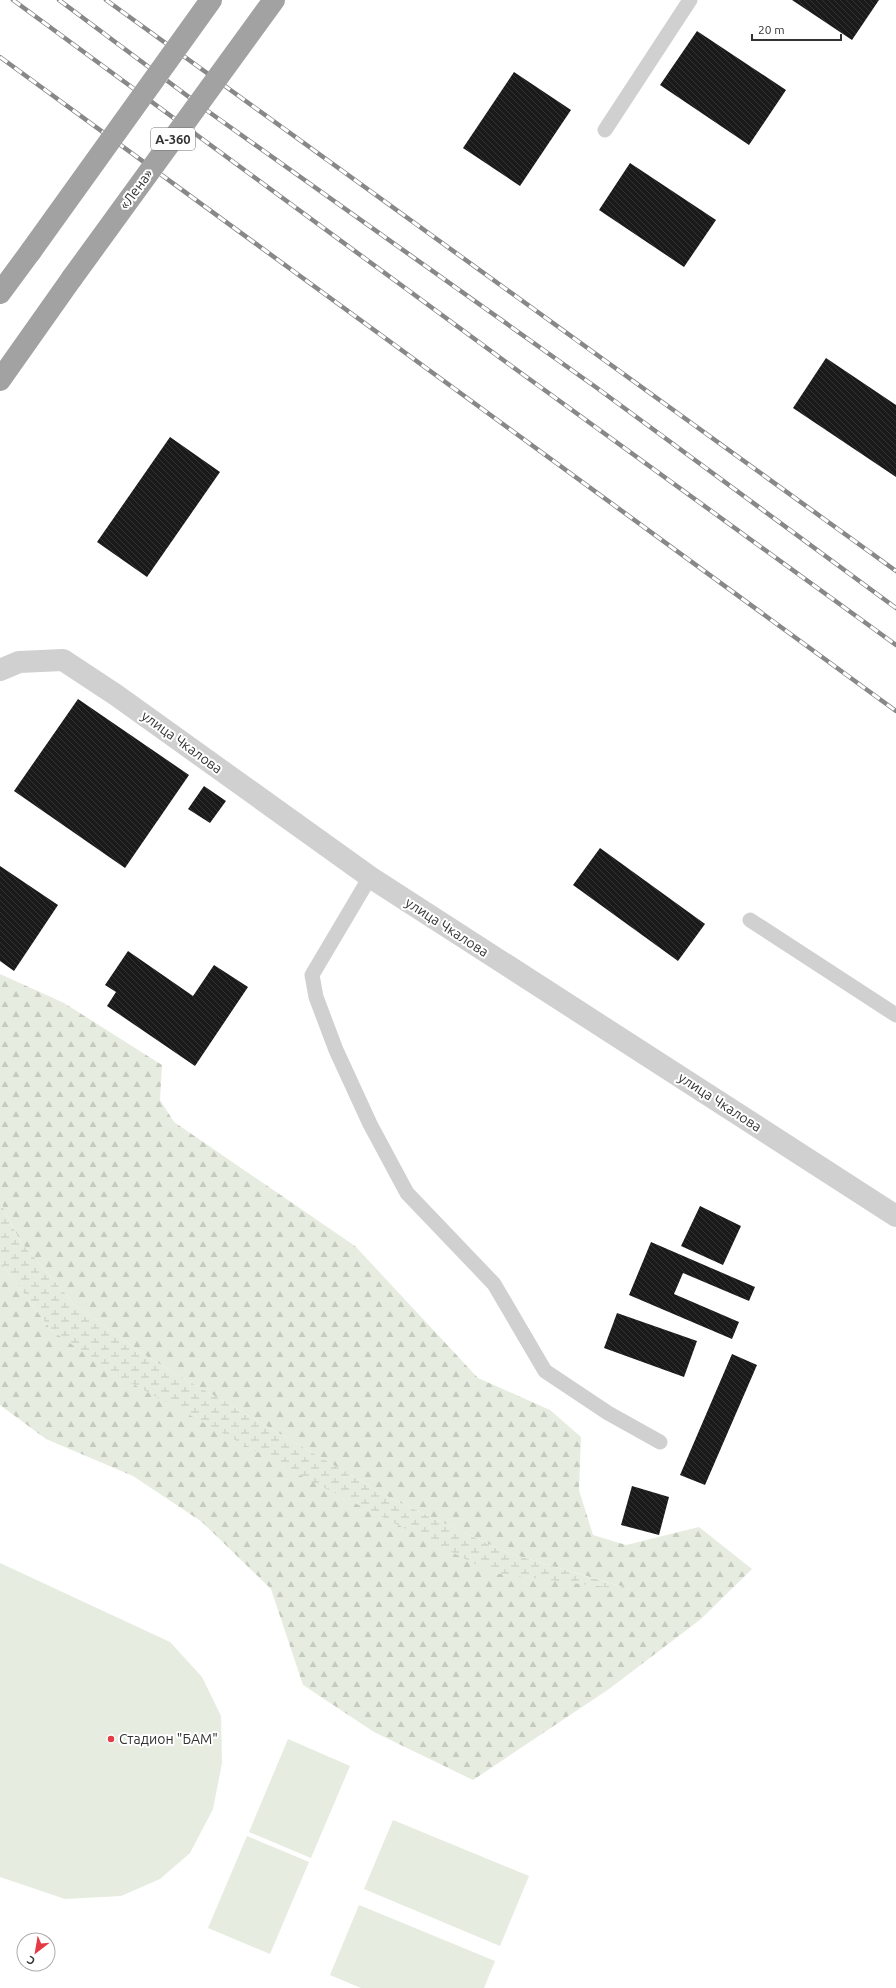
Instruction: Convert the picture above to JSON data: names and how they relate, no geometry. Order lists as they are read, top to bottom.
{
  "streets": {
    "highway": ["А-360", "«Лена»"],
    "street": ["улица Чкалова"]
  },
  "places": ["Стадион \"БАМ\""],
  "scale_bar": "20 m",
  "north": "bottom left"
}
